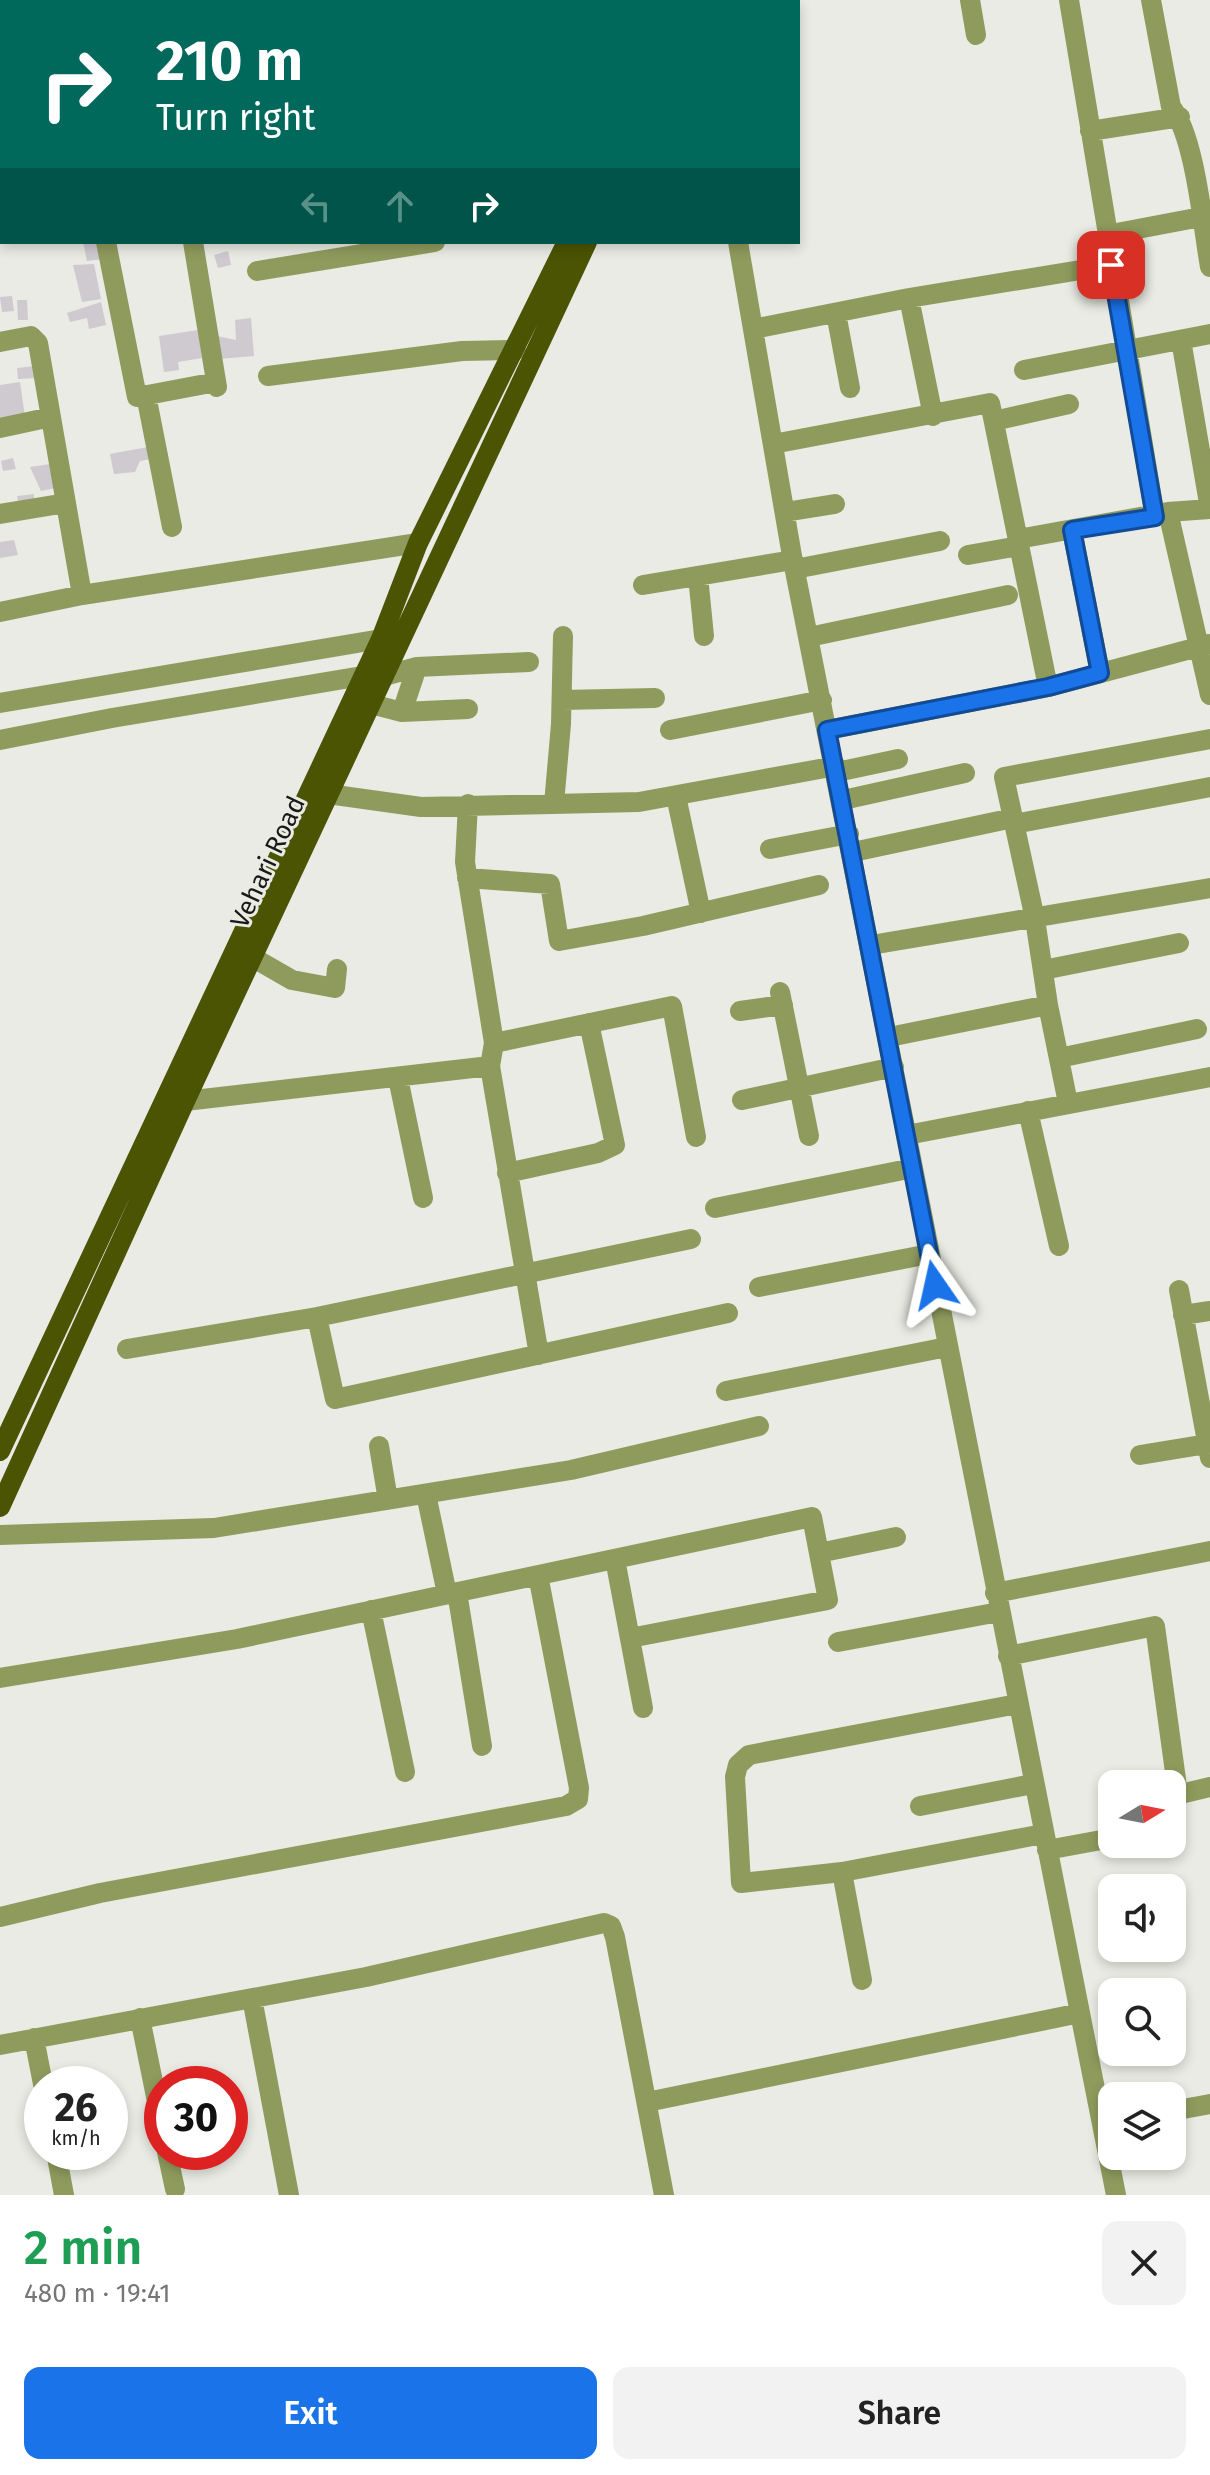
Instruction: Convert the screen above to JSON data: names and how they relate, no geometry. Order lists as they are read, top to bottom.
{
  "streets": {
    "main road": ["Vehari Road"]
  },
  "north": "right",
  "page": {
    "turn": ["210 m", "Turn right"],
    "speed": "26 km/h",
    "limit": "30",
    "heading": ["2 min", "480 m · 19:41"],
    "buttons": ["Exit", "Share"]
  }
}
